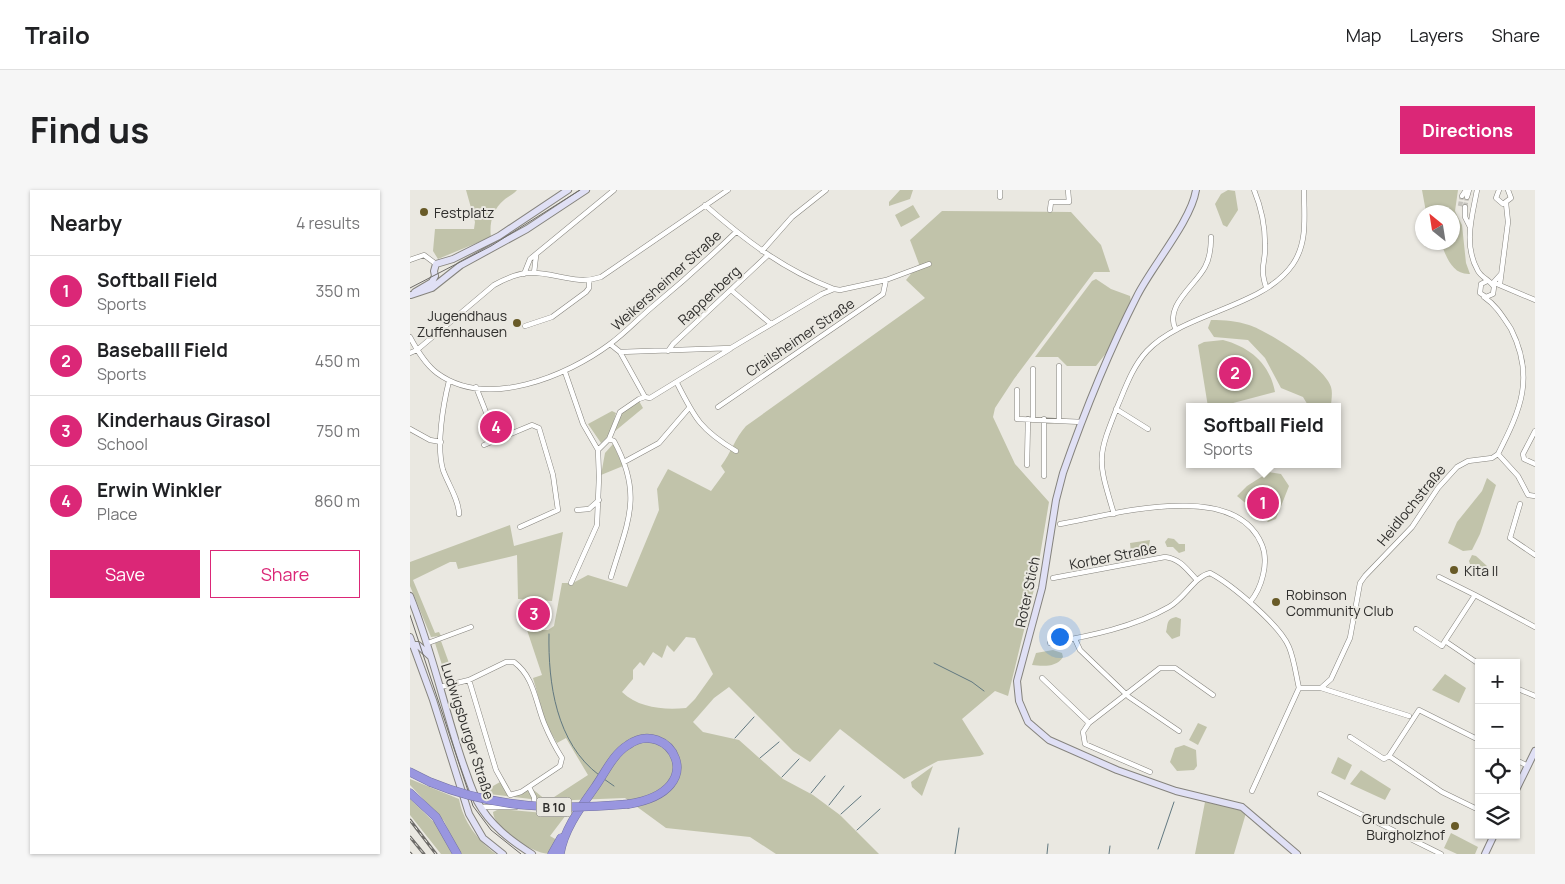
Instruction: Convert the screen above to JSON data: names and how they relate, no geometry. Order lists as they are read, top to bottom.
{
  "streets": {
    "highway": ["B 10"],
    "main road": ["Roter Stich", "Ludwigsburger Straße"],
    "street": [
      "Weikersheimer Straße",
      "Rappenberg",
      "Crailsheimer Straße",
      "Heidlochstraße",
      "Korber Straße"
    ]
  },
  "places": [
    "Festplatz",
    "Jugendhaus Zuffenhausen",
    "Kita II",
    "Robinson Community Club",
    "Grundschule Burgholzhof"
  ],
  "north": "top left",
  "page": {
    "header": "Trailo",
    "nav": ["Map", "Layers", "Share"],
    "title": "Find us",
    "buttons": [
      "Directions",
      ["Save", "Share"]
    ],
    "heading": ["Nearby", "4 results"],
    "list": [
      {
        "mark": "1",
        "name": "Softball Field",
        "note": "Sports",
        "value": "350 m"
      },
      {
        "mark": "2",
        "name": "Baseballl Field",
        "note": "Sports",
        "value": "450 m"
      },
      {
        "mark": "3",
        "name": "Kinderhaus Girasol",
        "note": "School",
        "value": "750 m"
      },
      {
        "mark": "4",
        "name": "Erwin Winkler",
        "note": "Place",
        "value": "860 m"
      }
    ],
    "pins": [
      "2",
      "4",
      "1",
      "3"
    ],
    "popup": ["Softball Field", "Sports"],
    "map_buttons": ["+", "−"]
  }
}
